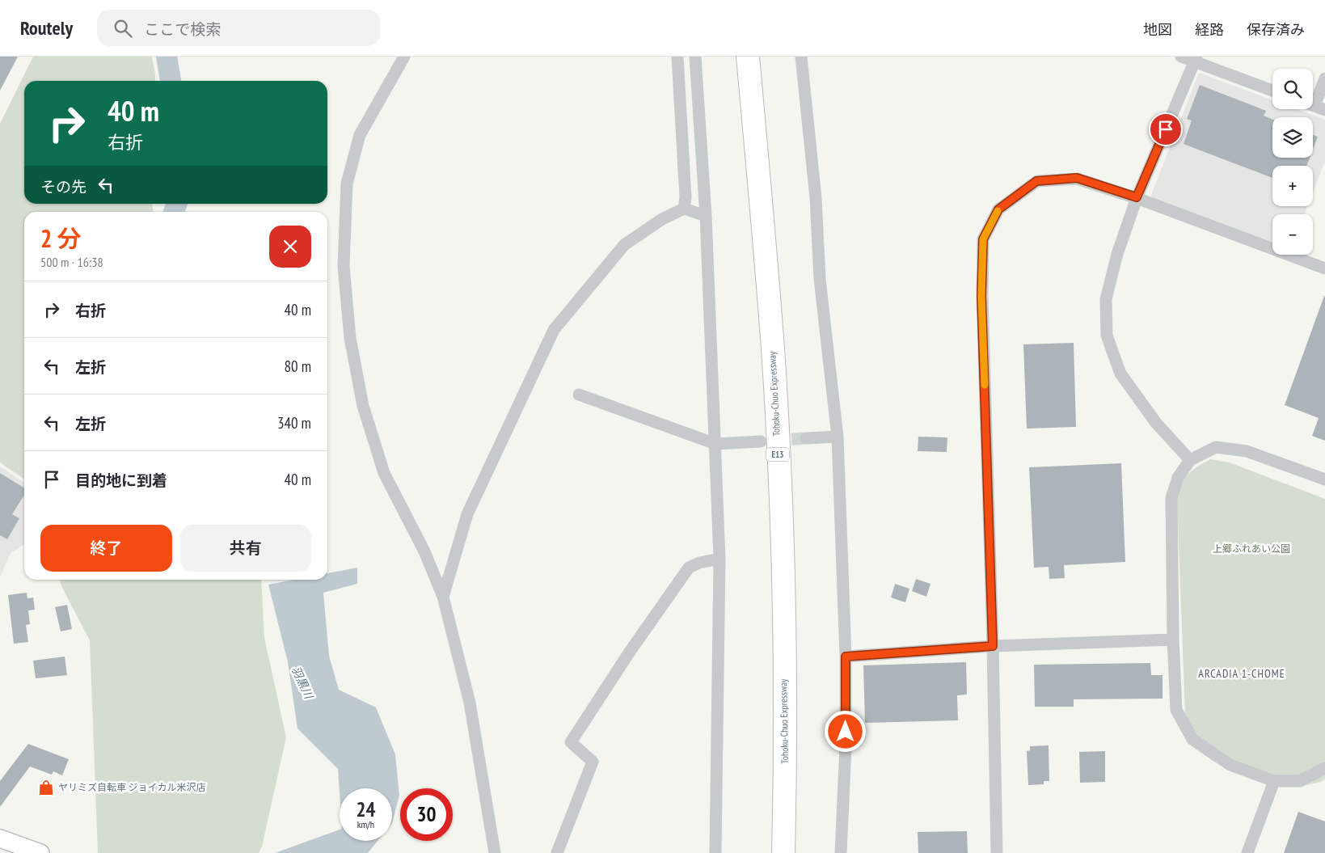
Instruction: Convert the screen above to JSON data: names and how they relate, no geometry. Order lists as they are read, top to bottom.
{
  "streets": {
    "highway": ["Tohoku-Chuo Expressway", "E13"]
  },
  "districts": ["ARCADIA 1-CHOME"],
  "water": ["羽黒川"],
  "parks": ["上郷ふれあい公園"],
  "places": {
    "shop": ["ヤリミズ自転車 ジョイカル米沢店"]
  },
  "page": {
    "header": "Routely",
    "search": "ここで検索",
    "nav": ["地図", "経路", "保存済み"],
    "map_buttons": ["+", "−"],
    "turn": ["40 m", "右折"],
    "then": "その先",
    "heading": ["2 分", "500 m · 16:38"],
    "list": [
      {
        "name": "右折",
        "value": "40 m"
      },
      {
        "name": "左折",
        "value": "80 m"
      },
      {
        "name": "左折",
        "value": "340 m"
      },
      {
        "name": "目的地に到着",
        "value": "40 m"
      }
    ],
    "buttons": ["終了", "共有"],
    "speed": "24 km/h",
    "limit": "30"
  }
}
